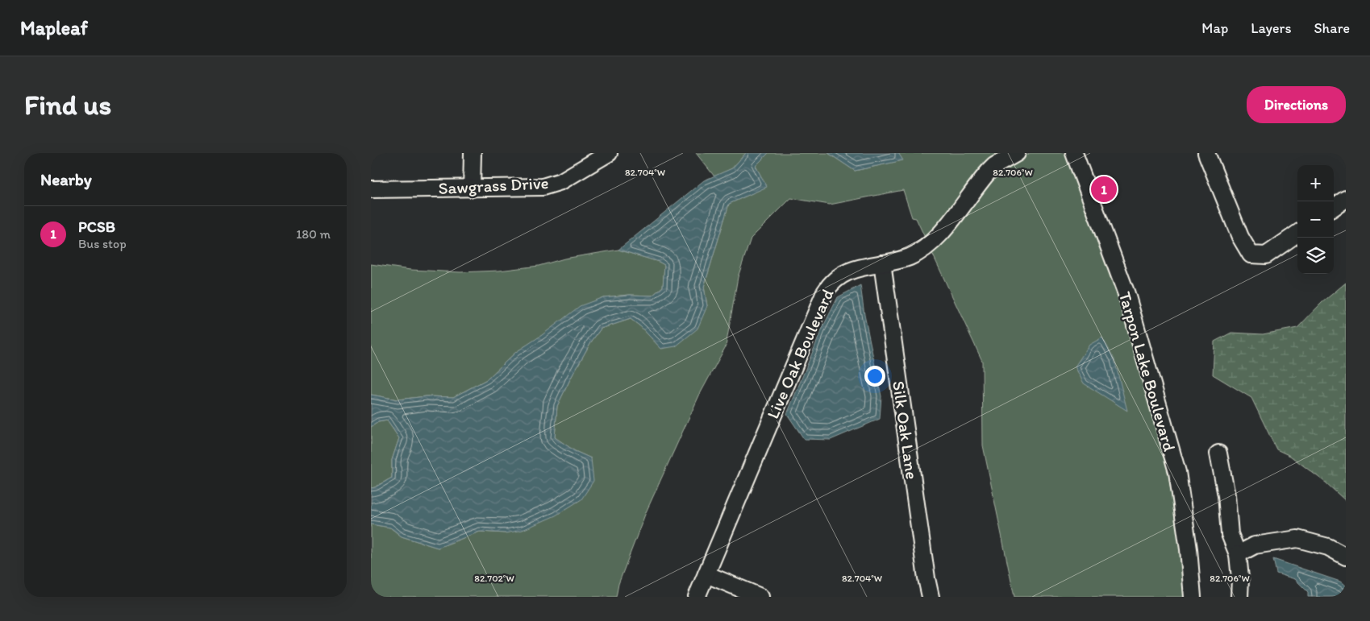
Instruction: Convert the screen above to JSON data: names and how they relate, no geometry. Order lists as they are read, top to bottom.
{
  "streets": {
    "street": [
      "Sawgrass Drive",
      "Live Oak Boulevard",
      "Tarpon Lake Boulevard",
      "Silk Oak Lane"
    ]
  },
  "crossings": [
    ["Live Oak Boulevard", "Silk Oak Lane"]
  ],
  "page": {
    "header": "Mapleaf",
    "nav": ["Map", "Layers", "Share"],
    "buttons": "Directions",
    "title": "Find us",
    "heading": "Nearby",
    "map_buttons": ["+", "−"],
    "pins": "1",
    "list": [
      {
        "mark": "1",
        "name": "PCSB",
        "note": "Bus stop",
        "value": "180 m"
      }
    ]
  },
  "coordinates": ["82.704°W", "82.706°W", "82.702°W"]
}
